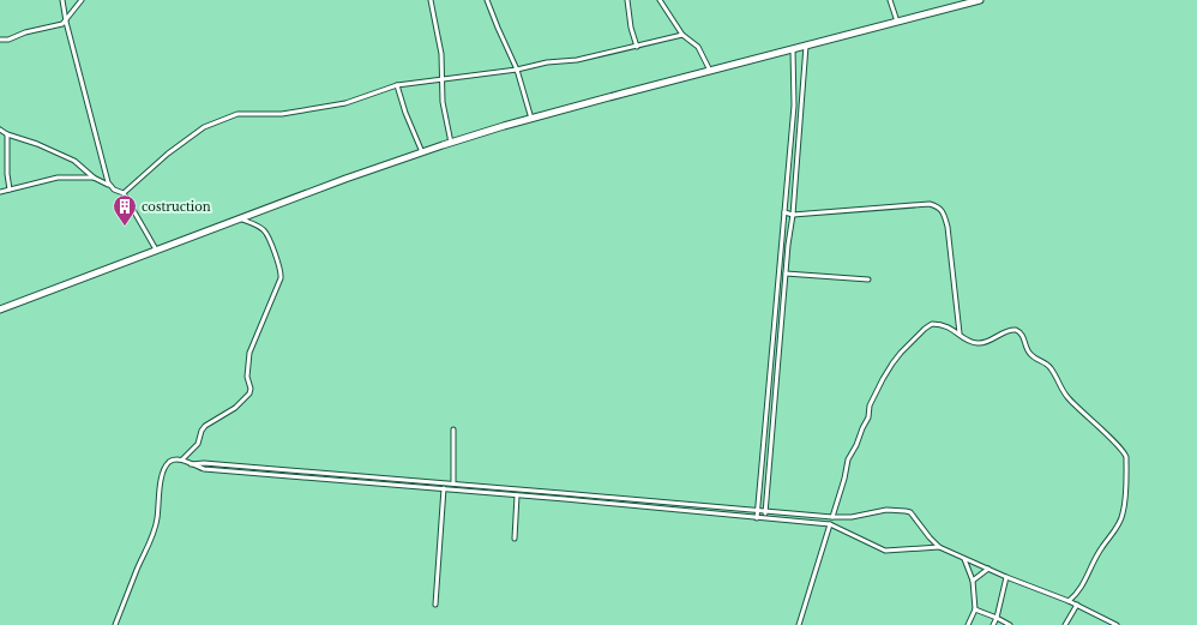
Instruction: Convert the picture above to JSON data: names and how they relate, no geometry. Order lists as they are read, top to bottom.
{
  "places": {
    "building": ["costruction"]
  }
}
